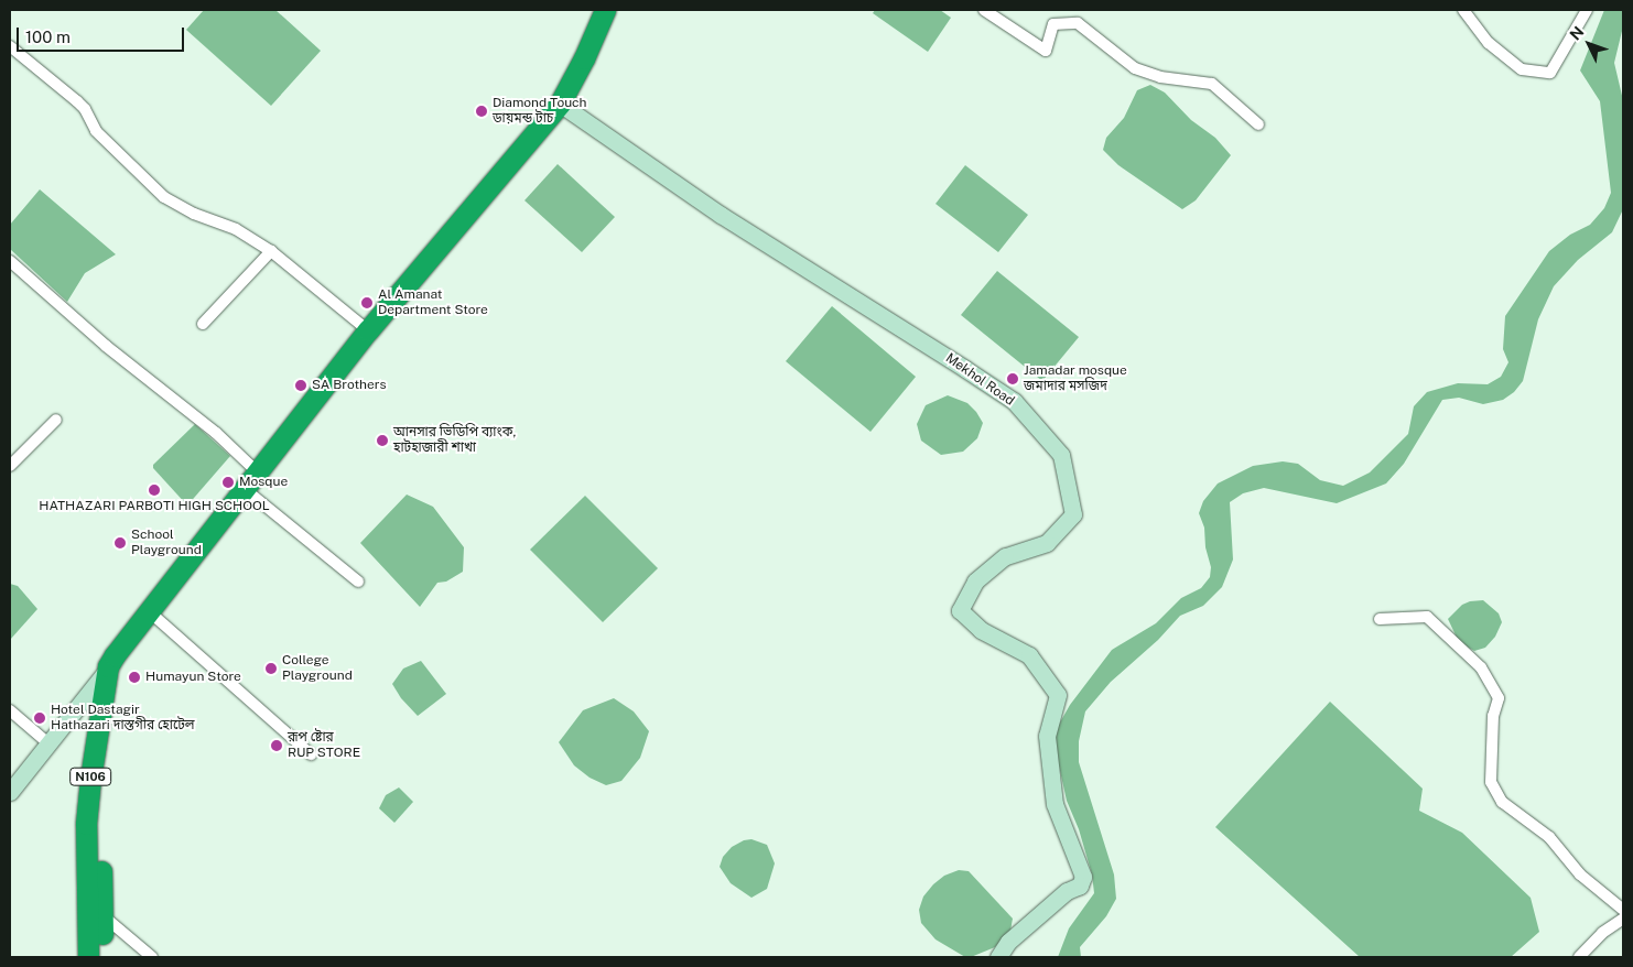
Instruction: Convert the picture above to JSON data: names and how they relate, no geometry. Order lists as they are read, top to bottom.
{
  "streets": {
    "highway": ["N106"],
    "street": ["Mekhol Road"]
  },
  "crossings": [
    ["Mekhol Road", "N106"]
  ],
  "places": [
    "Diamond Touch ডায়মন্ড টাচ",
    "Al Amanat Department Store",
    "Jamadar mosque জমাদার মসজিদ",
    "SA Brothers",
    "আনসার ভিডিপি ব্যাংক, হাটহাজারী শাখা",
    "Mosque",
    "HATHAZARI PARBOTI HIGH SCHOOL",
    "School Playground",
    "College Playground",
    "Humayun Store",
    "Hotel Dastagir Hathazari দাস্তগীর হোটেল",
    "রূপ ষ্টোর RUP STORE"
  ],
  "scale_bar": "100 m",
  "north": "top left"
}
